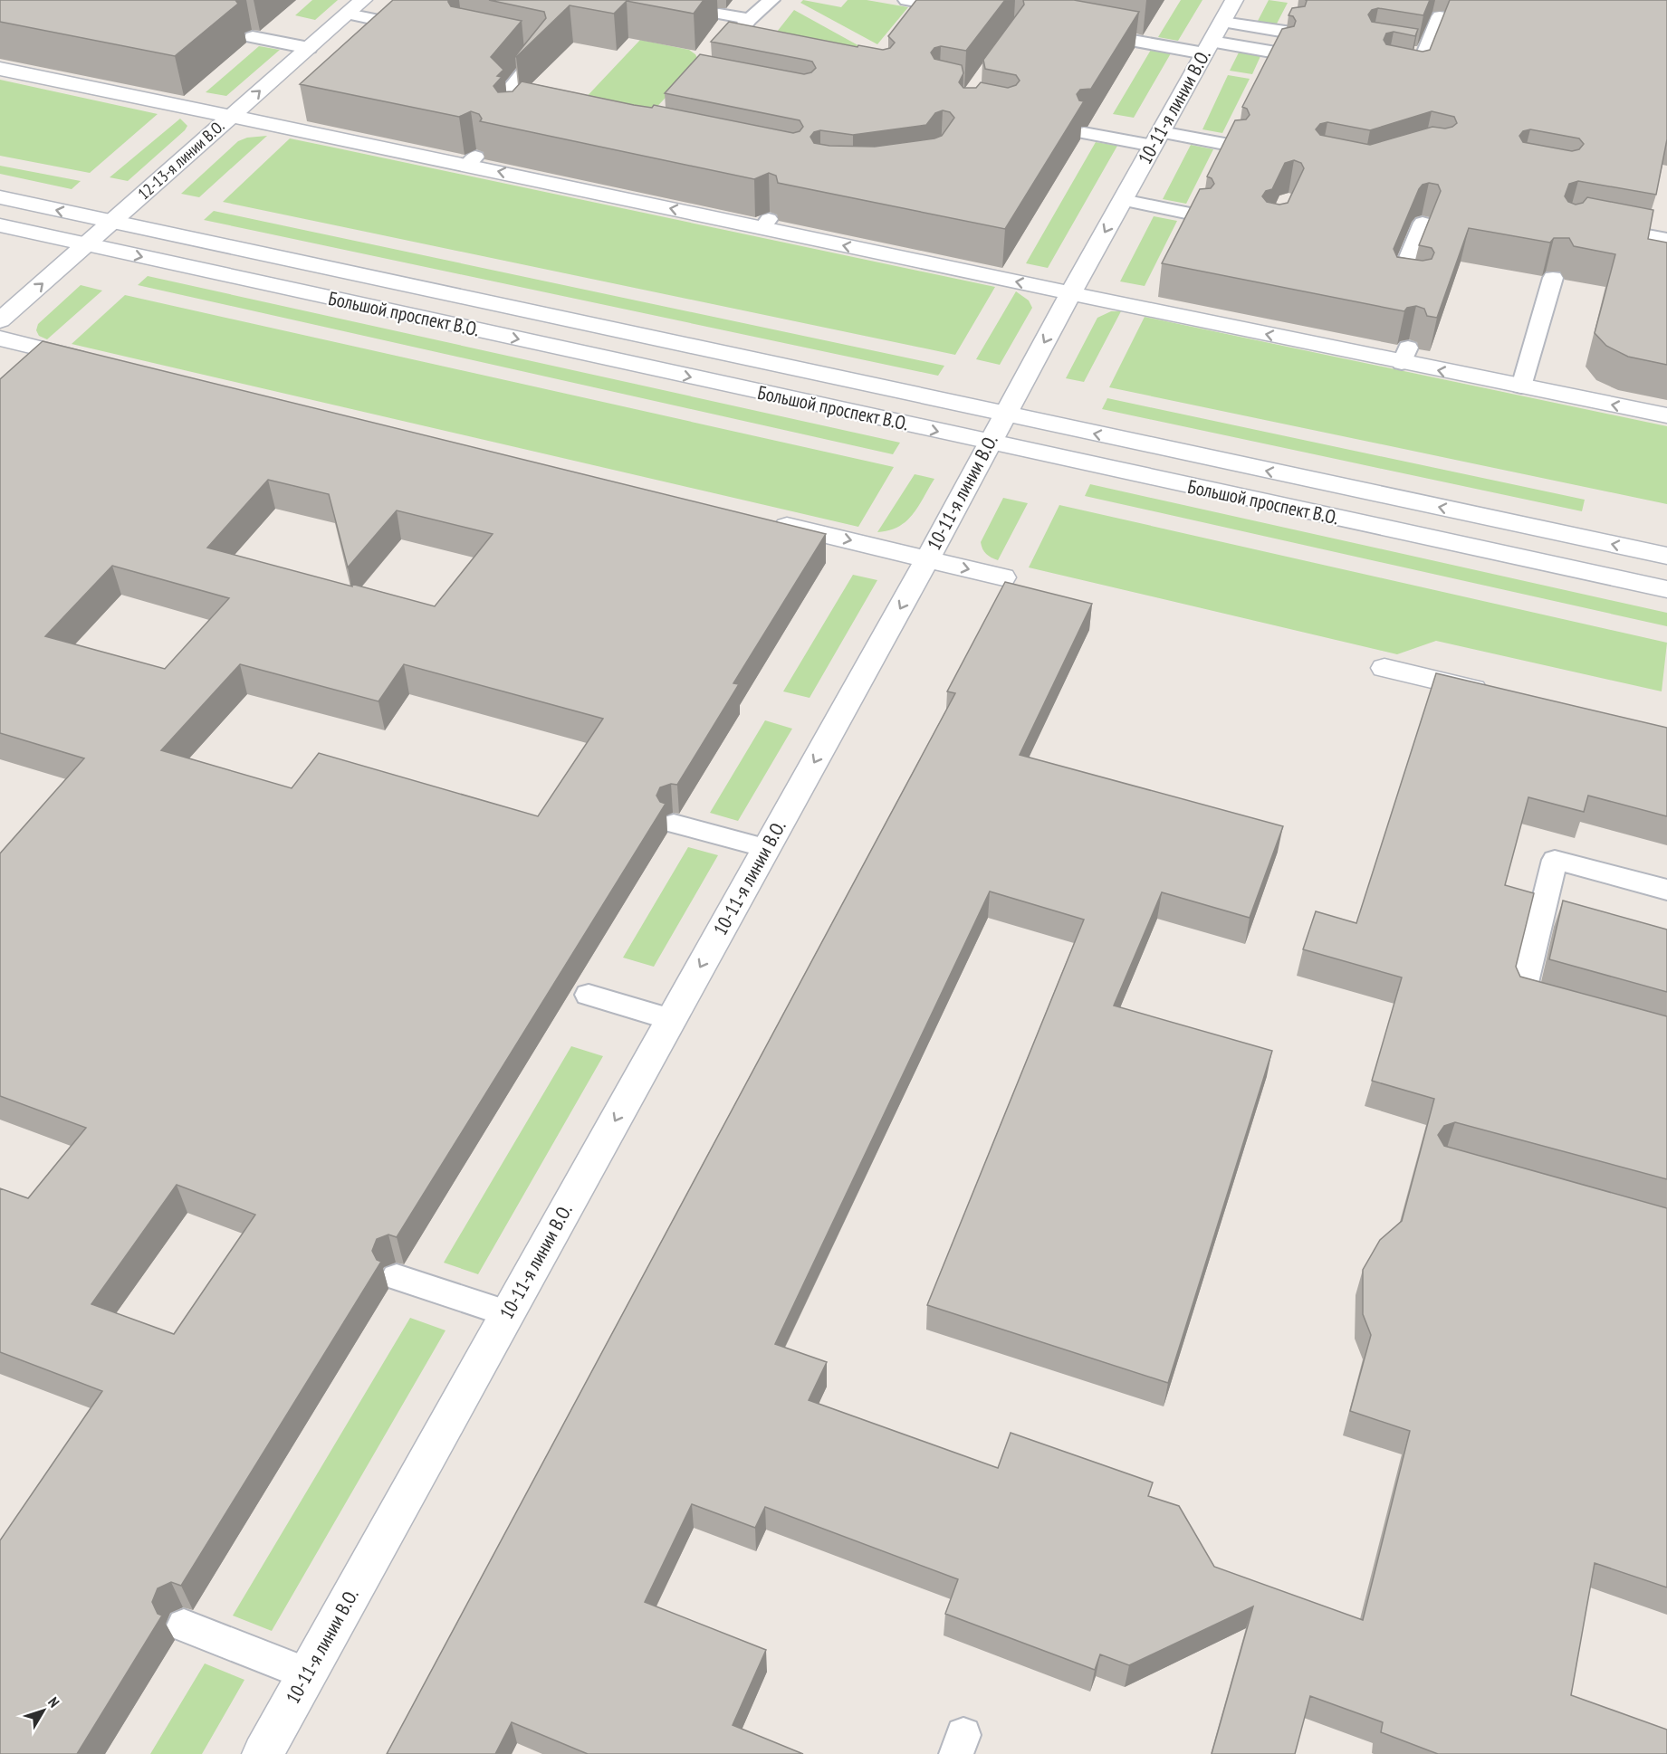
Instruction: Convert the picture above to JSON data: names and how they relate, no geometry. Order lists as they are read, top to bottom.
{
  "streets": {
    "street": ["10-11-я линии В.О.", "12-13-я линии В.О.", "Большой проспект В.О."]
  },
  "crossings": [
    ["10-11-я линии В.О.", "Большой проспект В.О."],
    ["12-13-я линии В.О.", "Большой проспект В.О."]
  ],
  "one_way": ["10-11-я линии В.О.", "12-13-я линии В.О."],
  "north": "top right"
}
